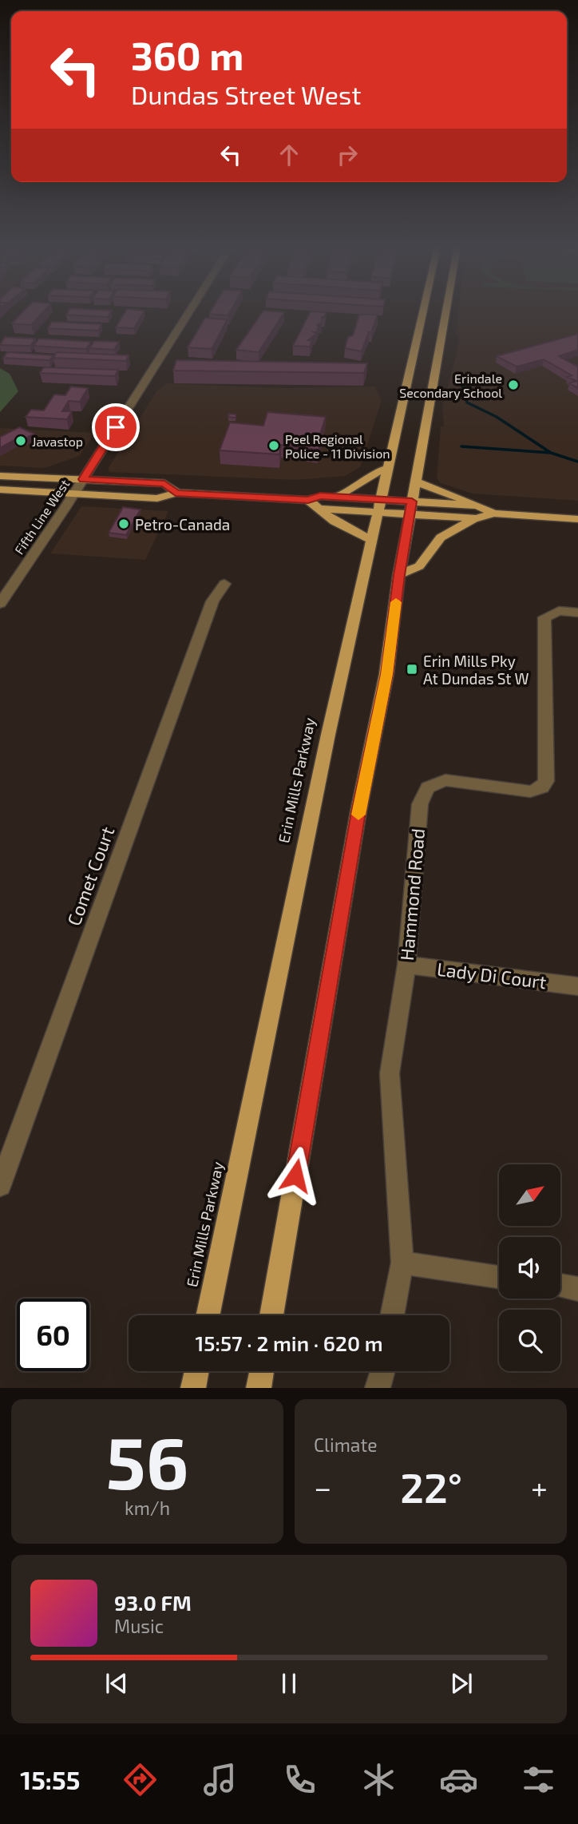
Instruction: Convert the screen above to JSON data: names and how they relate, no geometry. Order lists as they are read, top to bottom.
{
  "streets": {
    "main road": ["Erin Mills Parkway"],
    "street": [
      "Fifth Line West",
      "Comet Court",
      "Hammond Road",
      "Lady Di Court"
    ]
  },
  "crossings": [
    ["Hammond Road", "Lady Di Court"]
  ],
  "places": {
    "other": [
      "Erindale Secondary School",
      "Javastop",
      "Peel Regional Police - 11 Division",
      "Petro-Canada"
    ],
    "transit": ["Erin Mills Pky At Dundas St W"]
  },
  "north": "top right",
  "page": {
    "turn": ["360 m", "Dundas Street West"],
    "limit": "60",
    "trip": "15:57 · 2 min · 620 m",
    "tile": [
      ["56", "km/h"],
      "Climate"
    ],
    "heat": ["−", "22°", "+"],
    "song": ["93.0 FM", "Music"],
    "tabs": "15:55"
  }
}
